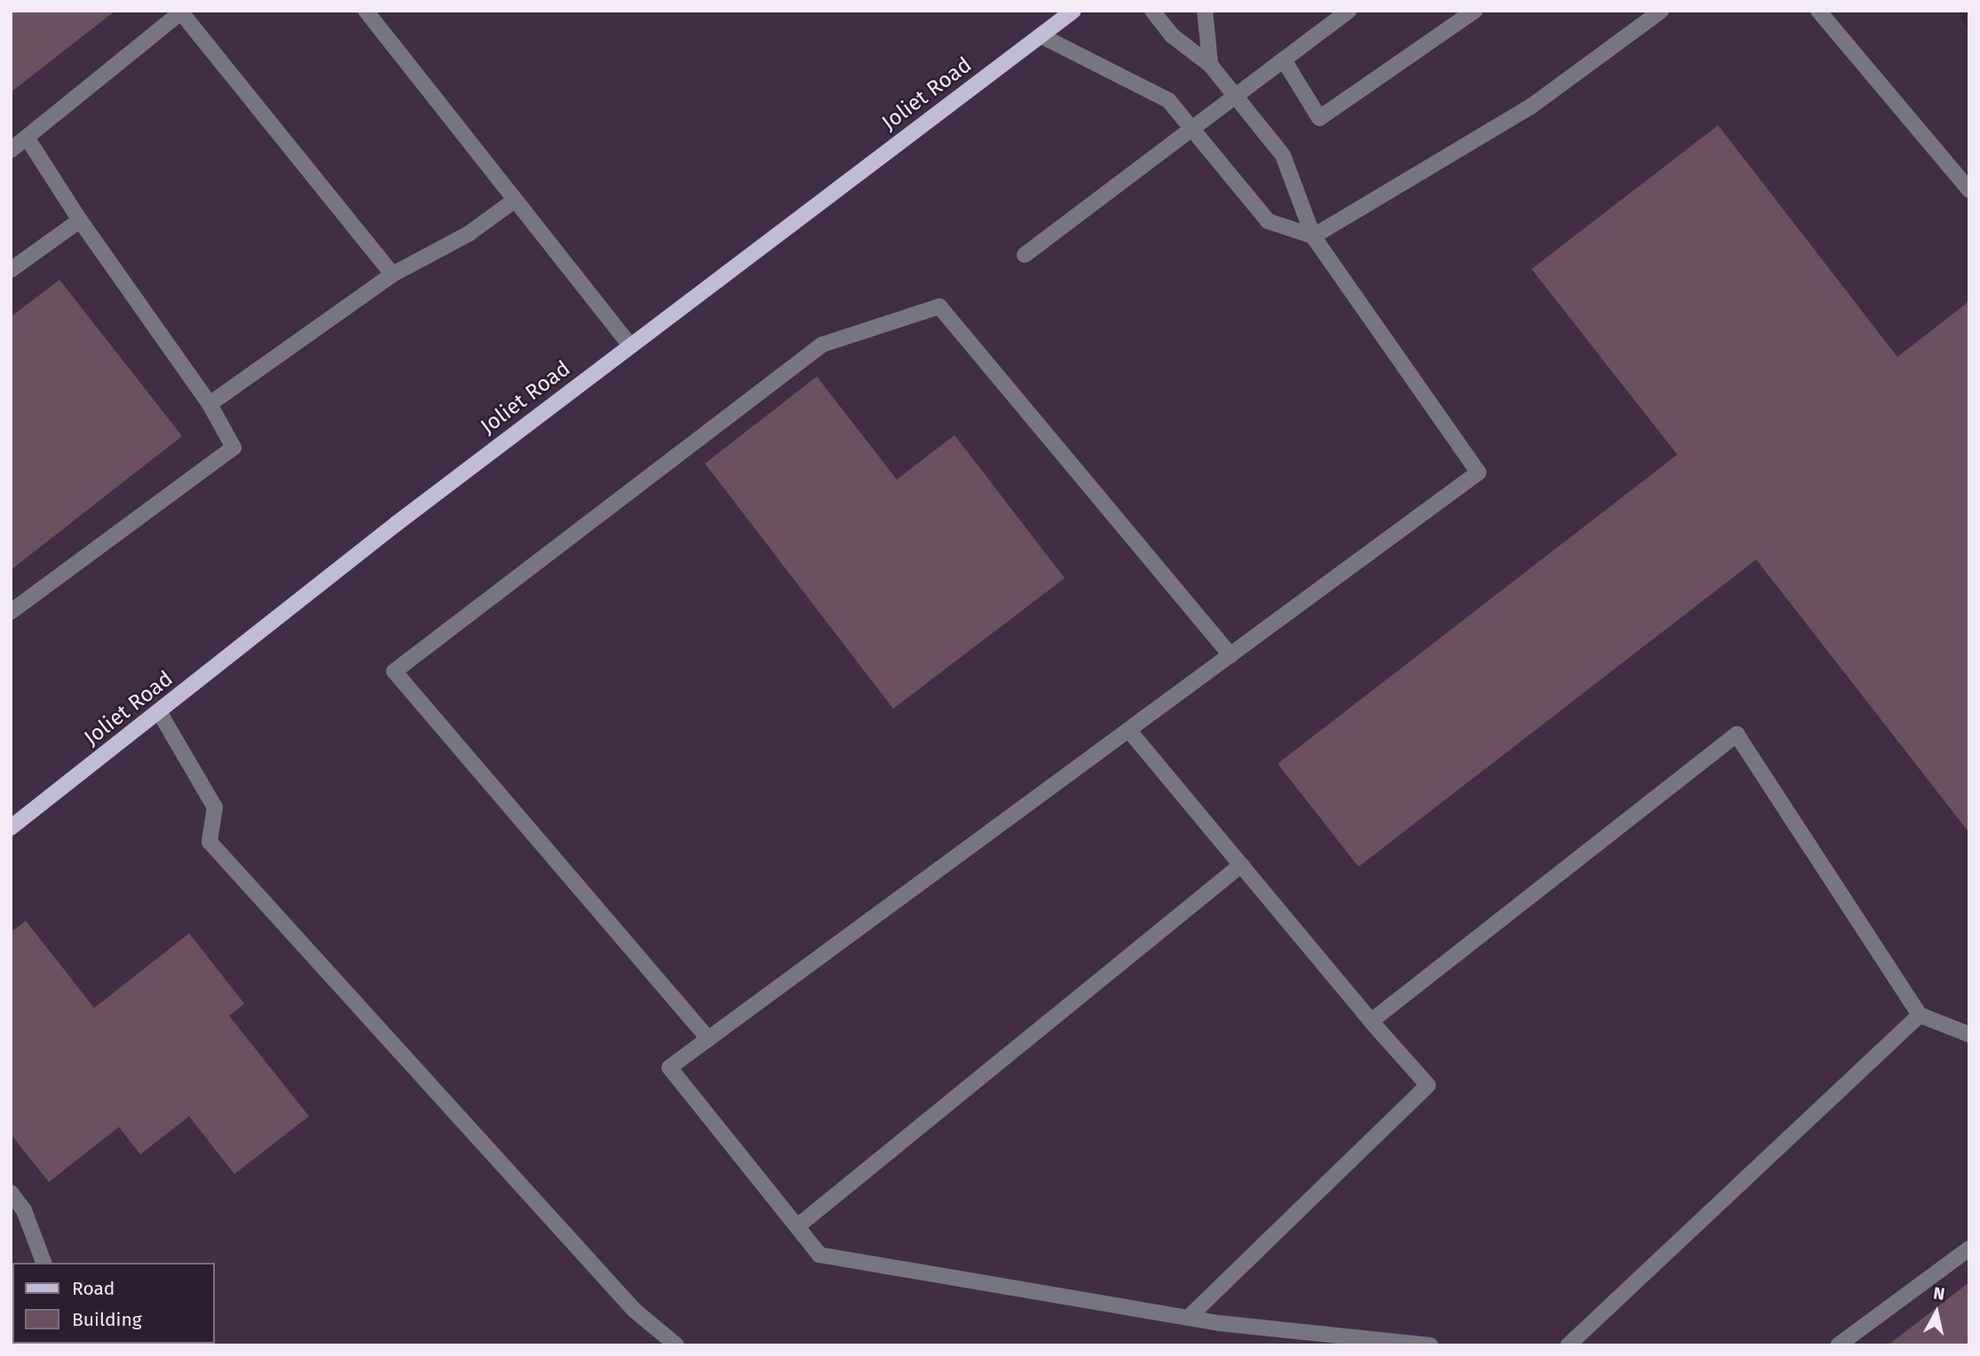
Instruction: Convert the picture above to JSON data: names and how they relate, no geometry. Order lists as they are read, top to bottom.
{
  "streets": {
    "main road": ["Joliet Road"]
  },
  "legend": ["Road", "Building"],
  "north": "top"
}
